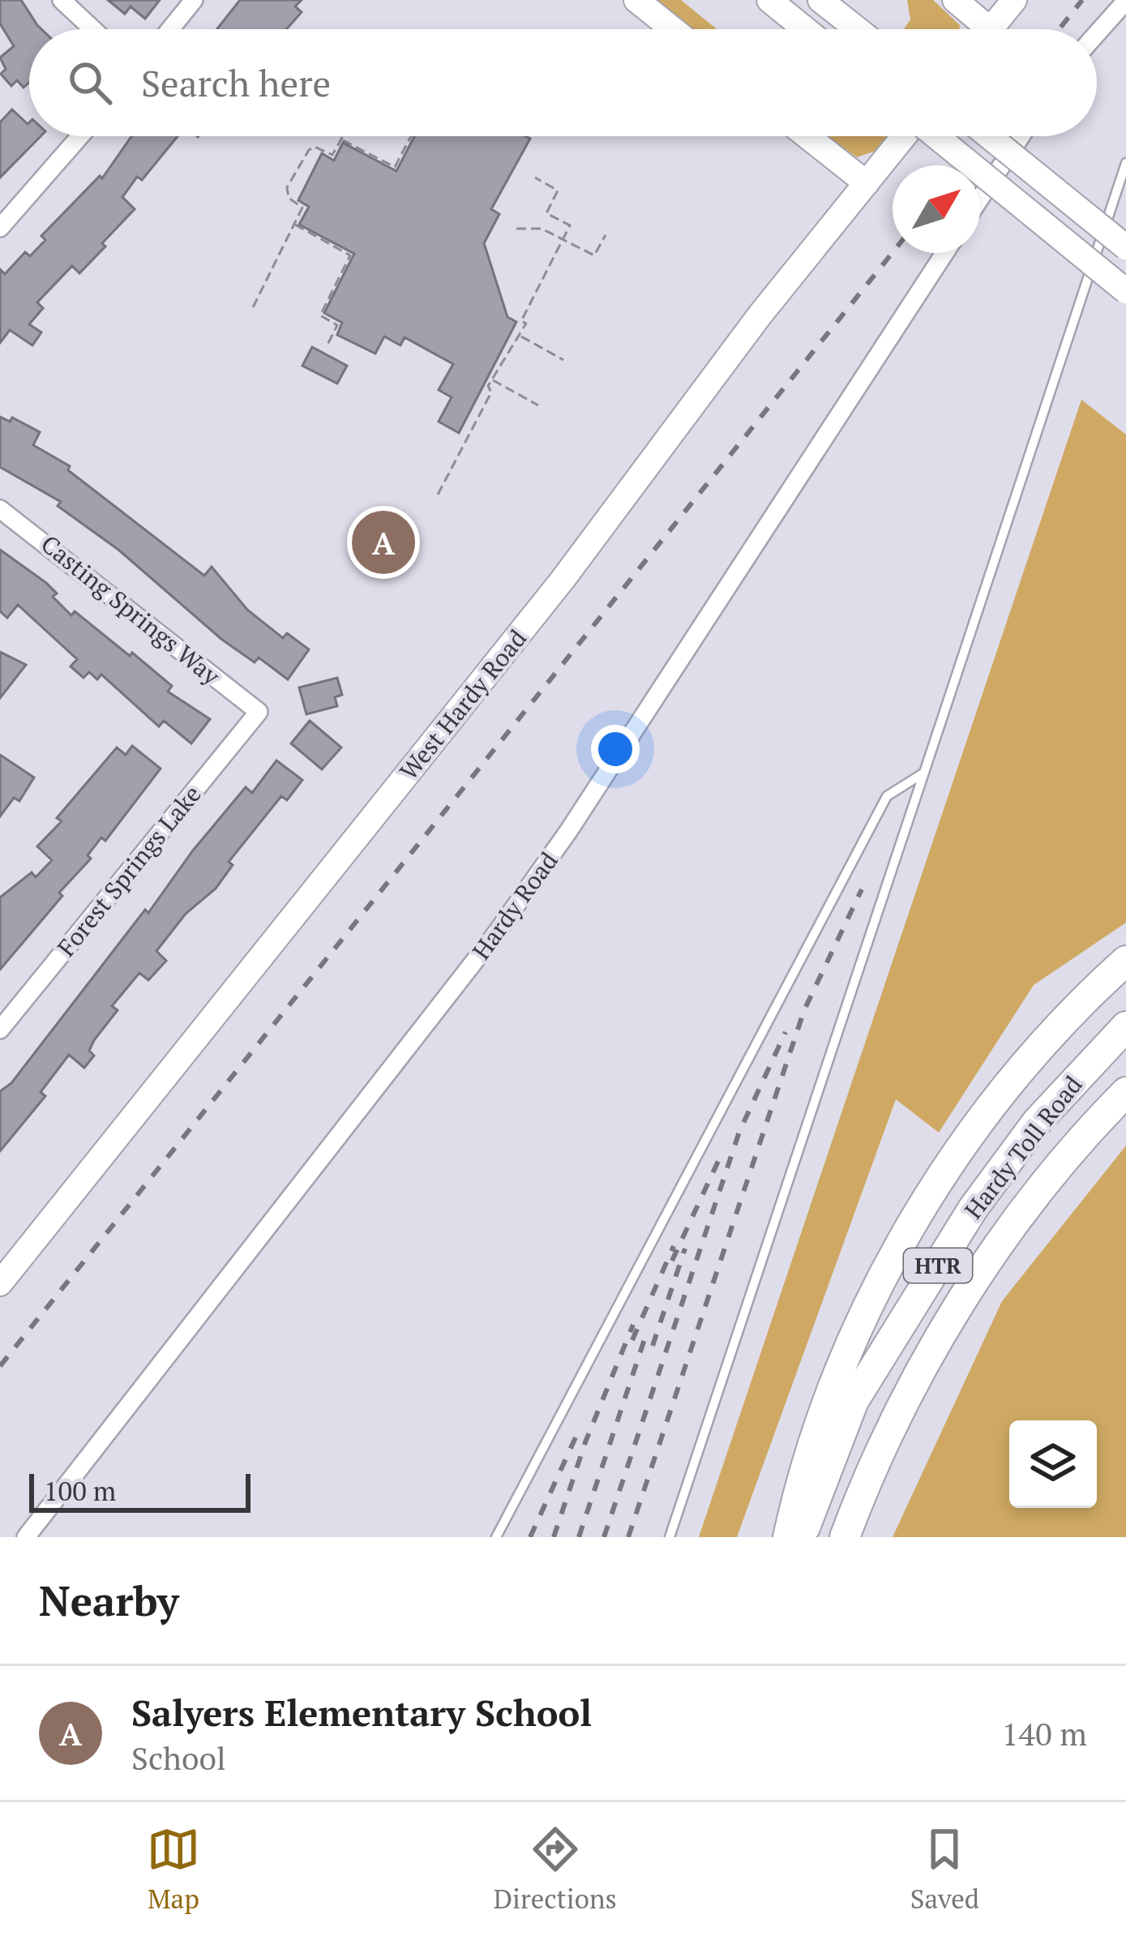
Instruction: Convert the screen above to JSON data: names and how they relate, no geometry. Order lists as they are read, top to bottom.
{
  "streets": {
    "highway": ["Hardy Toll Road", "HTR"],
    "main road": ["West Hardy Road"],
    "street": ["Casting Springs Way", "Forest Springs Lake", "Hardy Road"]
  },
  "crossings": [
    ["Casting Springs Way", "Forest Springs Lake"]
  ],
  "scale_bar": "100 m",
  "north": "top right",
  "page": {
    "search": "Search here",
    "pins": "A",
    "scale": "100 m",
    "heading": "Nearby",
    "list": [
      {
        "mark": "A",
        "name": "Salyers Elementary School",
        "note": "School",
        "value": "140 m"
      }
    ],
    "nav": ["Map", "Directions", "Saved"]
  }
}
